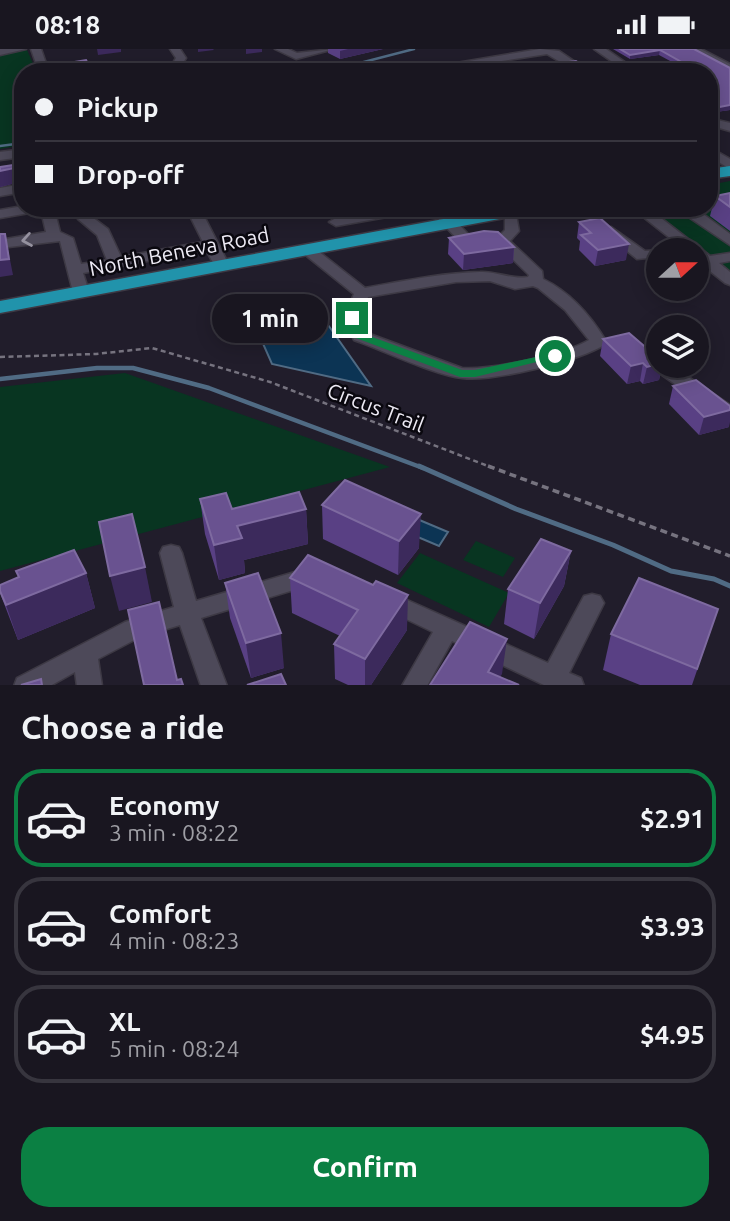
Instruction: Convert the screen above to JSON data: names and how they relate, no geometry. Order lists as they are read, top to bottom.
{
  "streets": {
    "main road": ["North Beneva Road"],
    "path": ["Circus Trail"]
  },
  "north": "right",
  "page": {
    "status": "08:18",
    "banner": ["Pickup", "Drop-off"],
    "bubble": "1 min",
    "heading": "Choose a ride",
    "list": [
      {
        "name": "Economy",
        "note": "3 min · 08:22",
        "value": "$2.91"
      },
      {
        "name": "Comfort",
        "note": "4 min · 08:23",
        "value": "$3.93"
      },
      {
        "name": "XL",
        "note": "5 min · 08:24",
        "value": "$4.95"
      }
    ],
    "buttons": "Confirm"
  }
}
